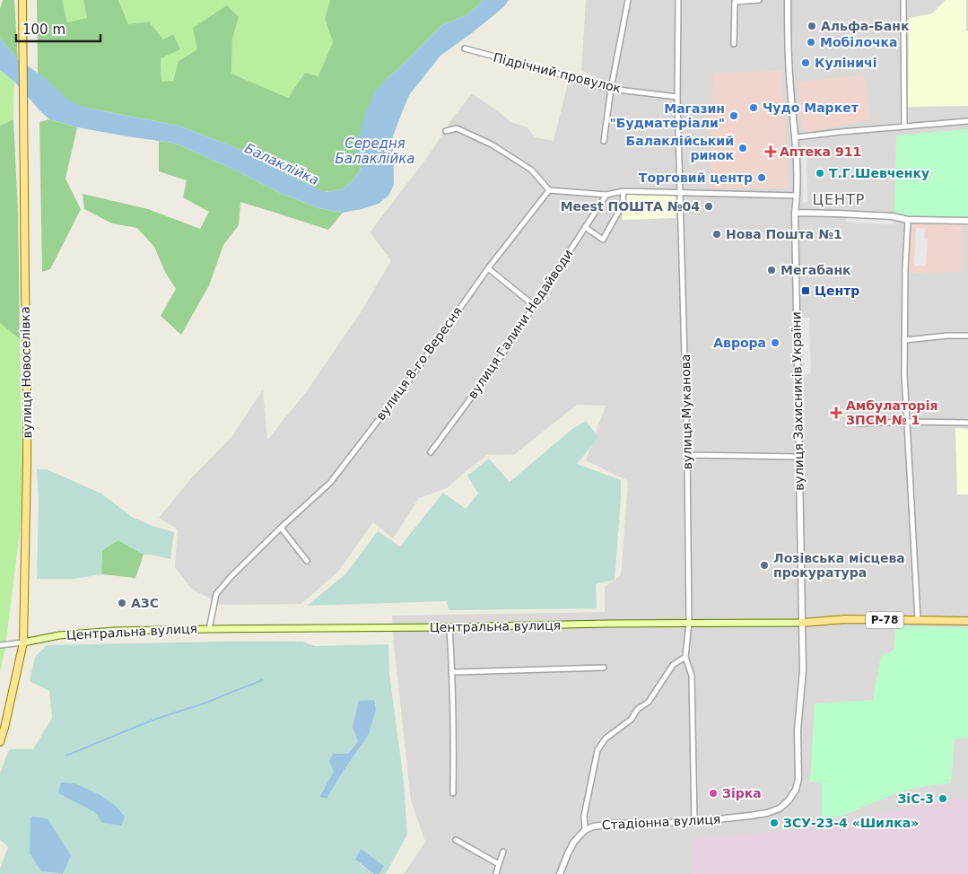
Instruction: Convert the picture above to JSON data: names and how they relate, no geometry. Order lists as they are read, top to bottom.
{
  "streets": {
    "main road": ["вулиця Новоселівка", "Р-78", "Центральна вулиця"],
    "street": [
      "Підрічний провулок",
      "вулиця Галини Недайводи",
      "вулиця 8-го Вересня",
      "вулиця Захисників України",
      "вулиця Муканова",
      "Стадіонна вулиця"
    ]
  },
  "crossings": [
    ["Підрічний провулок", "вулиця Муканова"],
    ["вулиця 8-го Вересня", "Центральна вулиця"],
    ["вулиця Новоселівка", "Центральна вулиця"],
    ["вулиця Захисників України", "Центральна вулиця"],
    ["вулиця Захисників України", "Стадіонна вулиця"],
    ["вулиця Муканова", "Центральна вулиця"],
    ["вулиця Муканова", "Стадіонна вулиця"]
  ],
  "districts": ["ЦЕНТР"],
  "water": ["Середня Балаклійка", "Балаклійка"],
  "places": {
    "other": [
      "Альфа-Банк",
      "Мобілочка",
      "Куліничі",
      "Чудо Маркет",
      "Магазин \"Будматеріали\"",
      "Балаклійський ринок",
      "Т.Г.Шевченку",
      "Торговий центр",
      "Meest ПОШТА №04",
      "Нова Пошта №1",
      "Мегабанк",
      "Аврора",
      "Лозівська місцева прокуратура",
      "АЗС",
      "Зірка",
      "ЗіС-3",
      "ЗСУ-23-4 «Шилка»"
    ],
    "health": ["Аптека 911", "Амбулаторія ЗПСМ № 1"],
    "transit": ["Центр"]
  },
  "scale_bar": "100 m"
}
